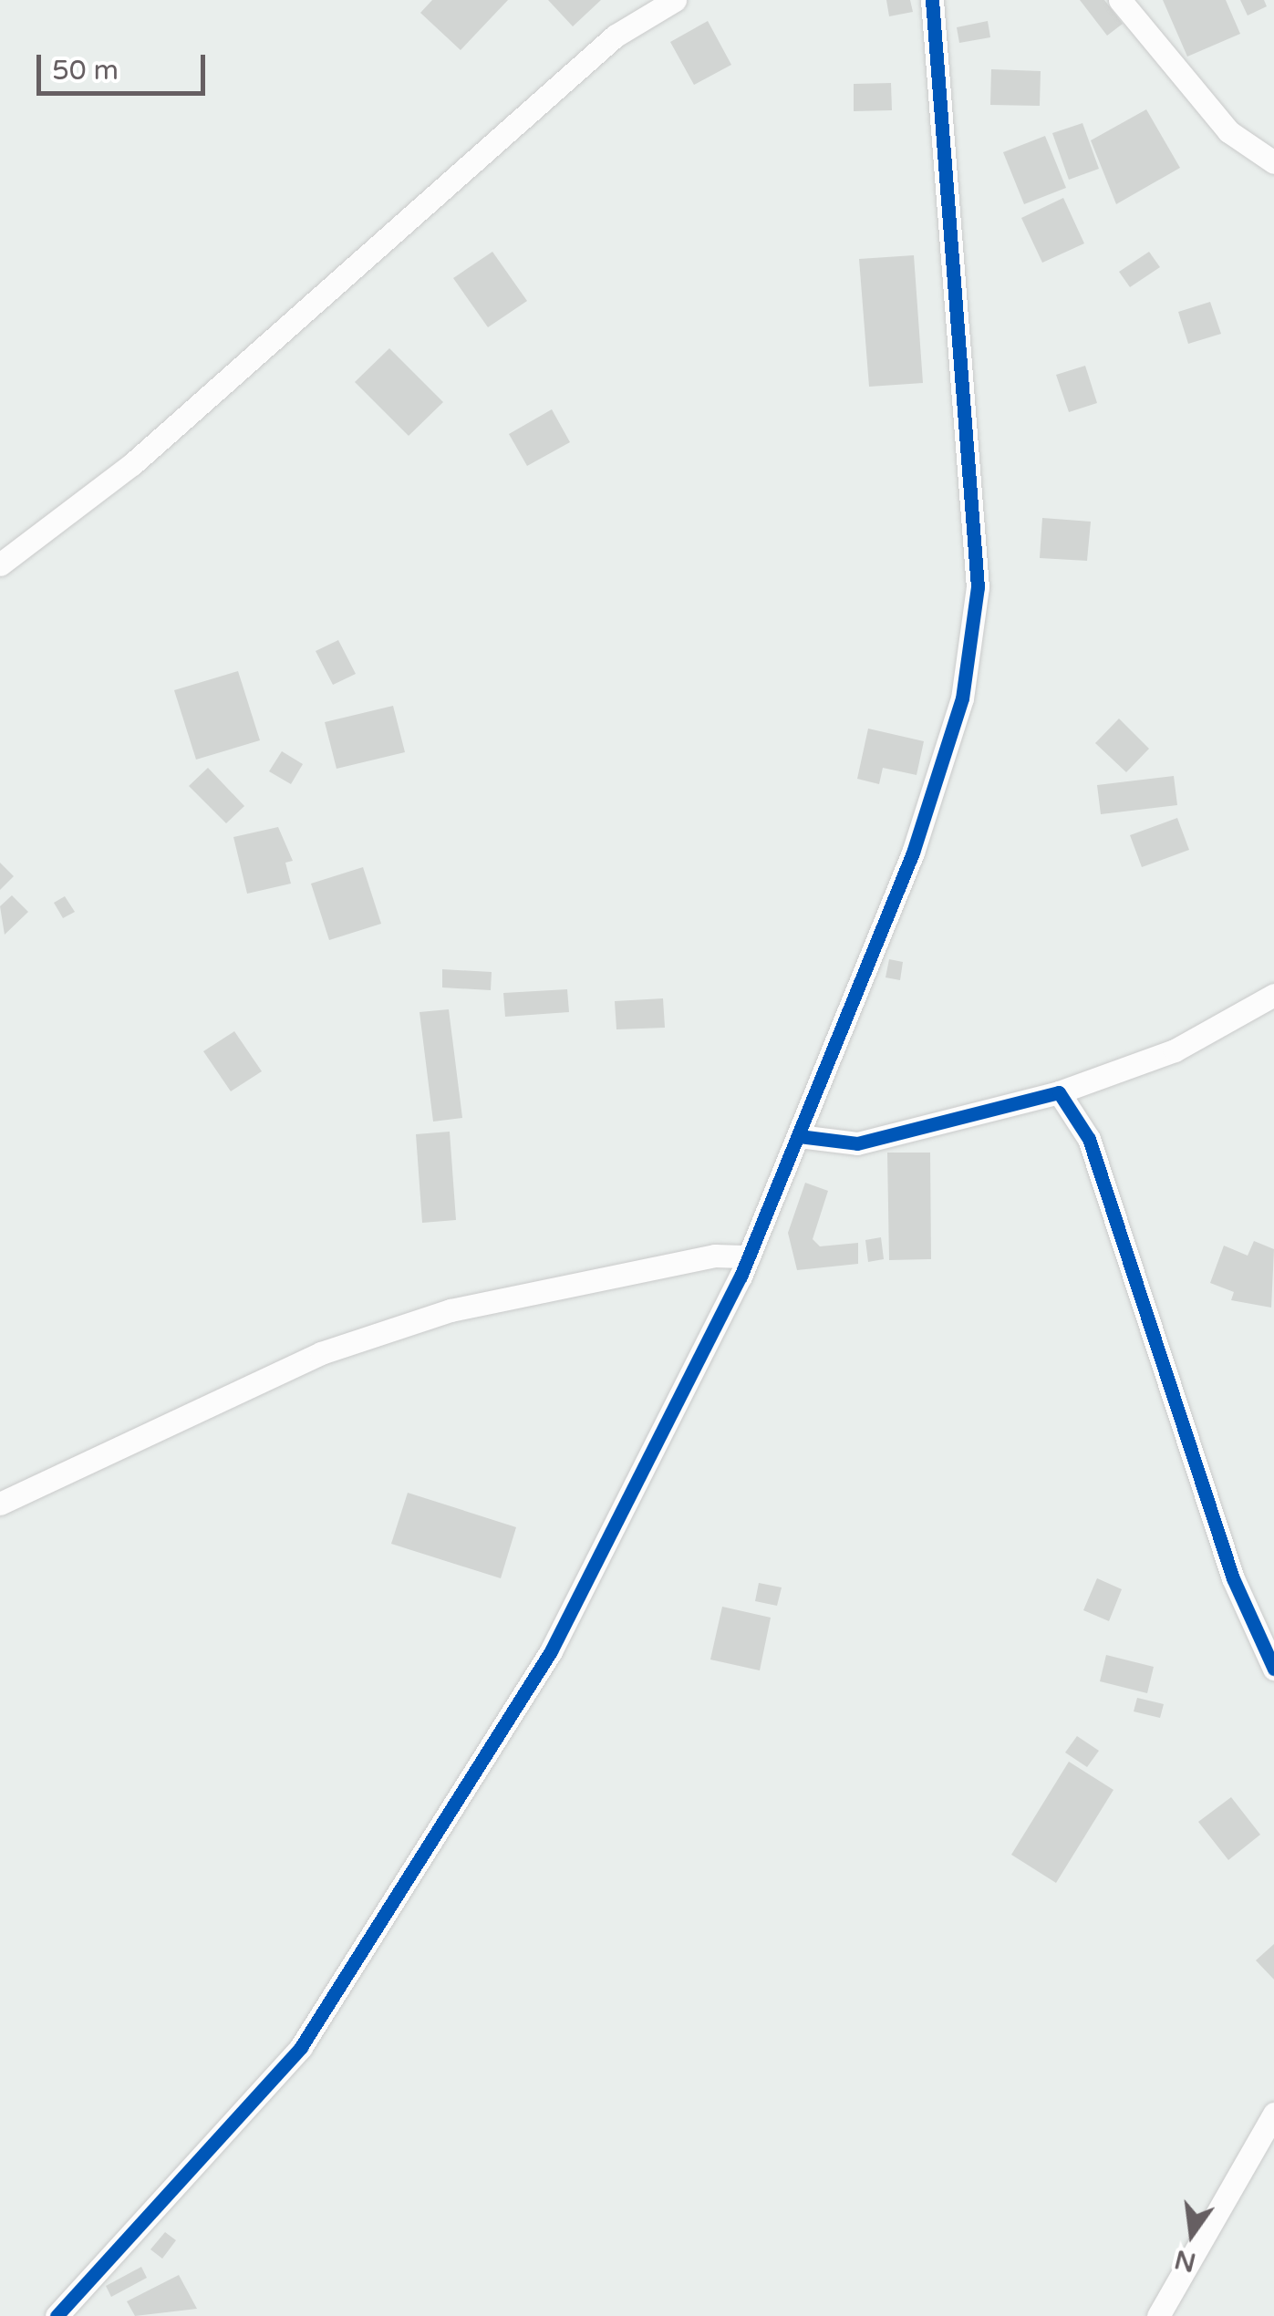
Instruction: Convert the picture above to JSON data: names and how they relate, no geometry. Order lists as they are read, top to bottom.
{
  "scale_bar": "50 m",
  "north": "bottom"
}
